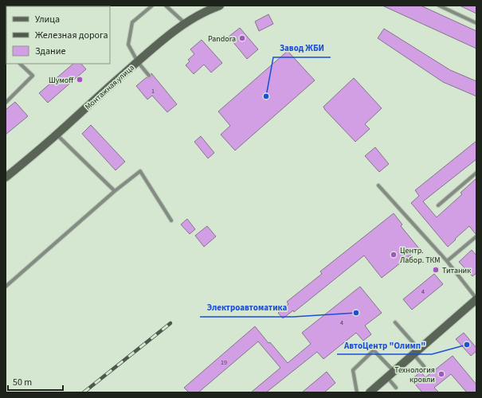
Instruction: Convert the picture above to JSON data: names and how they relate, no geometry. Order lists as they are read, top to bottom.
{
  "streets": {
    "street": ["Монтажная улица"]
  },
  "places": [
    "Pandora",
    "Шумоff",
    "Завод ЖБИ",
    "Центр. Лабор. ТКМ",
    "Титаник",
    "Электроавтоматика",
    "АвтоЦентр \"Олимп\"",
    "Технология кровли"
  ],
  "house_numbers": [
    "1",
    "4",
    "4",
    "19"
  ],
  "legend": ["Улица", "Железная дорога", "Здание"],
  "scale_bar": "50 m"
}
